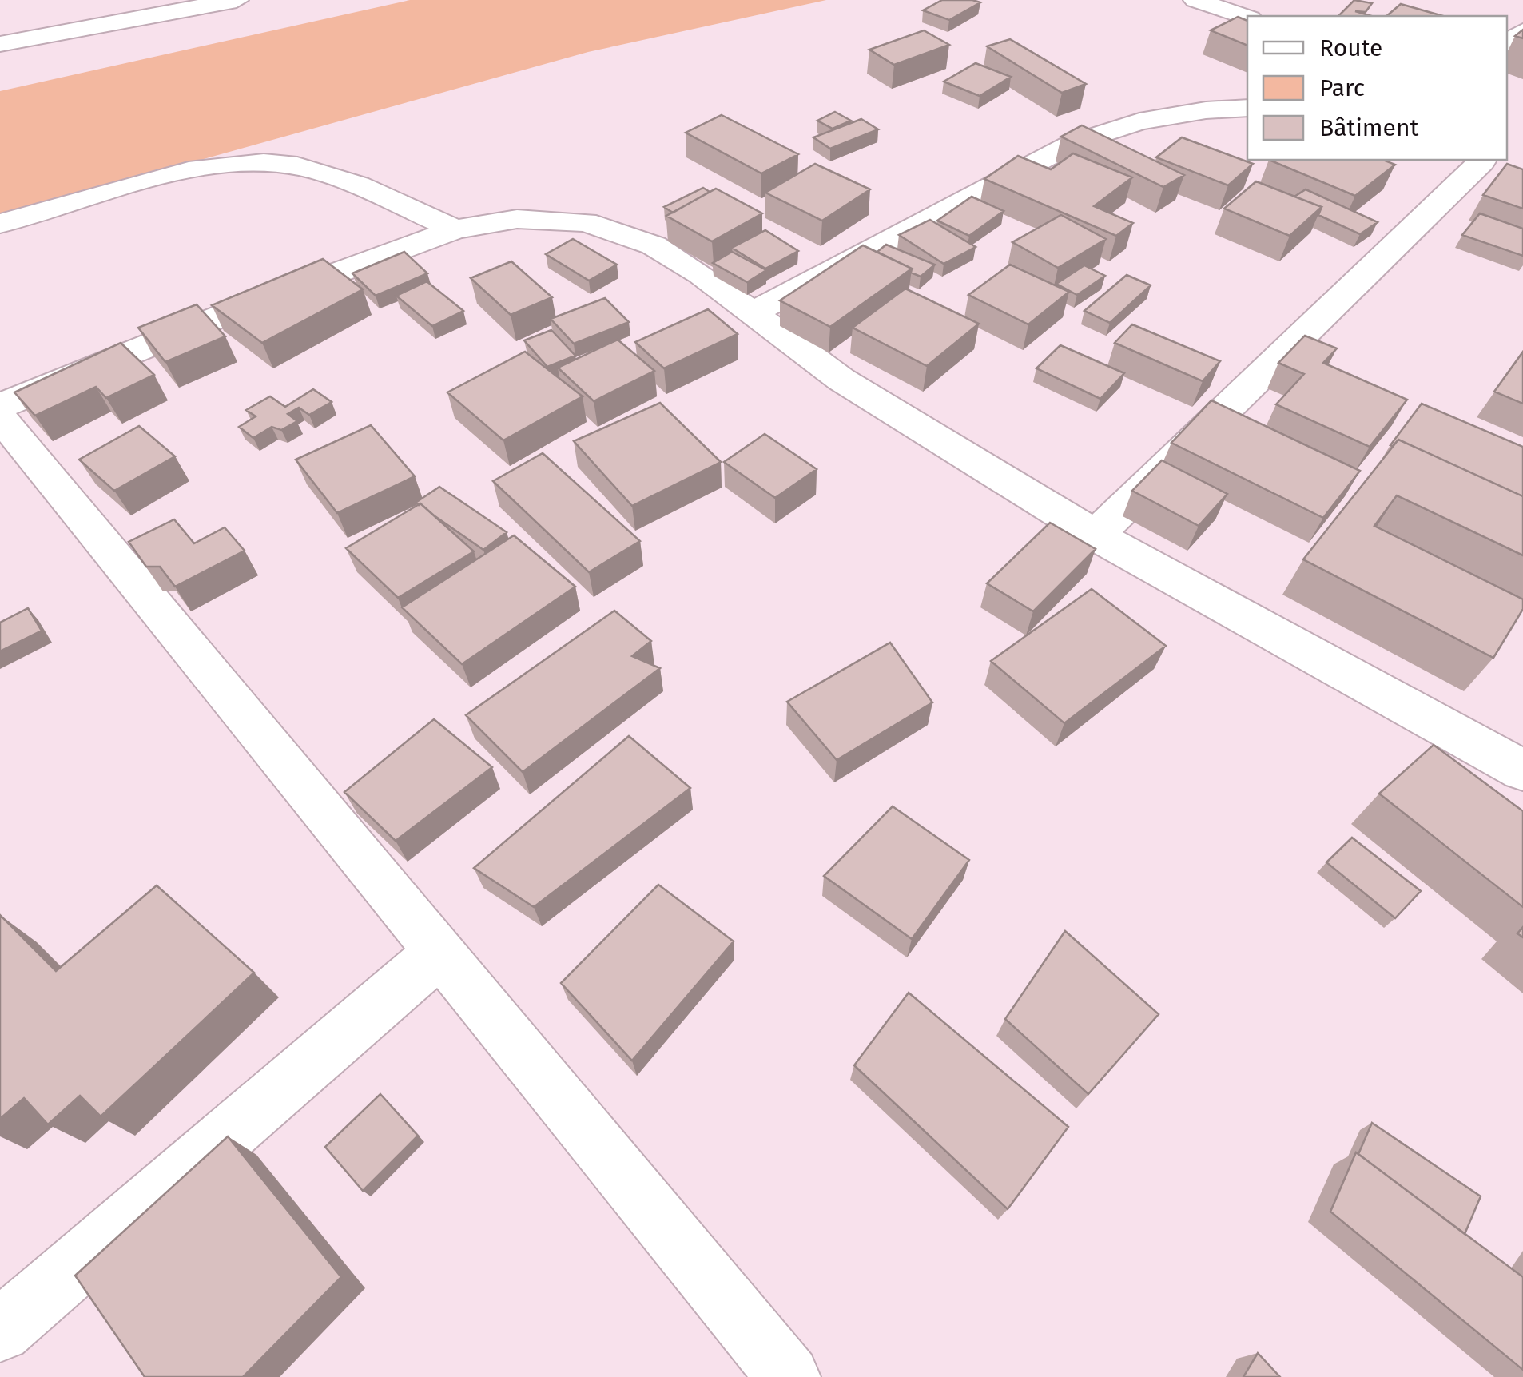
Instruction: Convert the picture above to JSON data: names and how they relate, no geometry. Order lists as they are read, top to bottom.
{
  "legend": ["Route", "Parc", "Bâtiment"]
}
